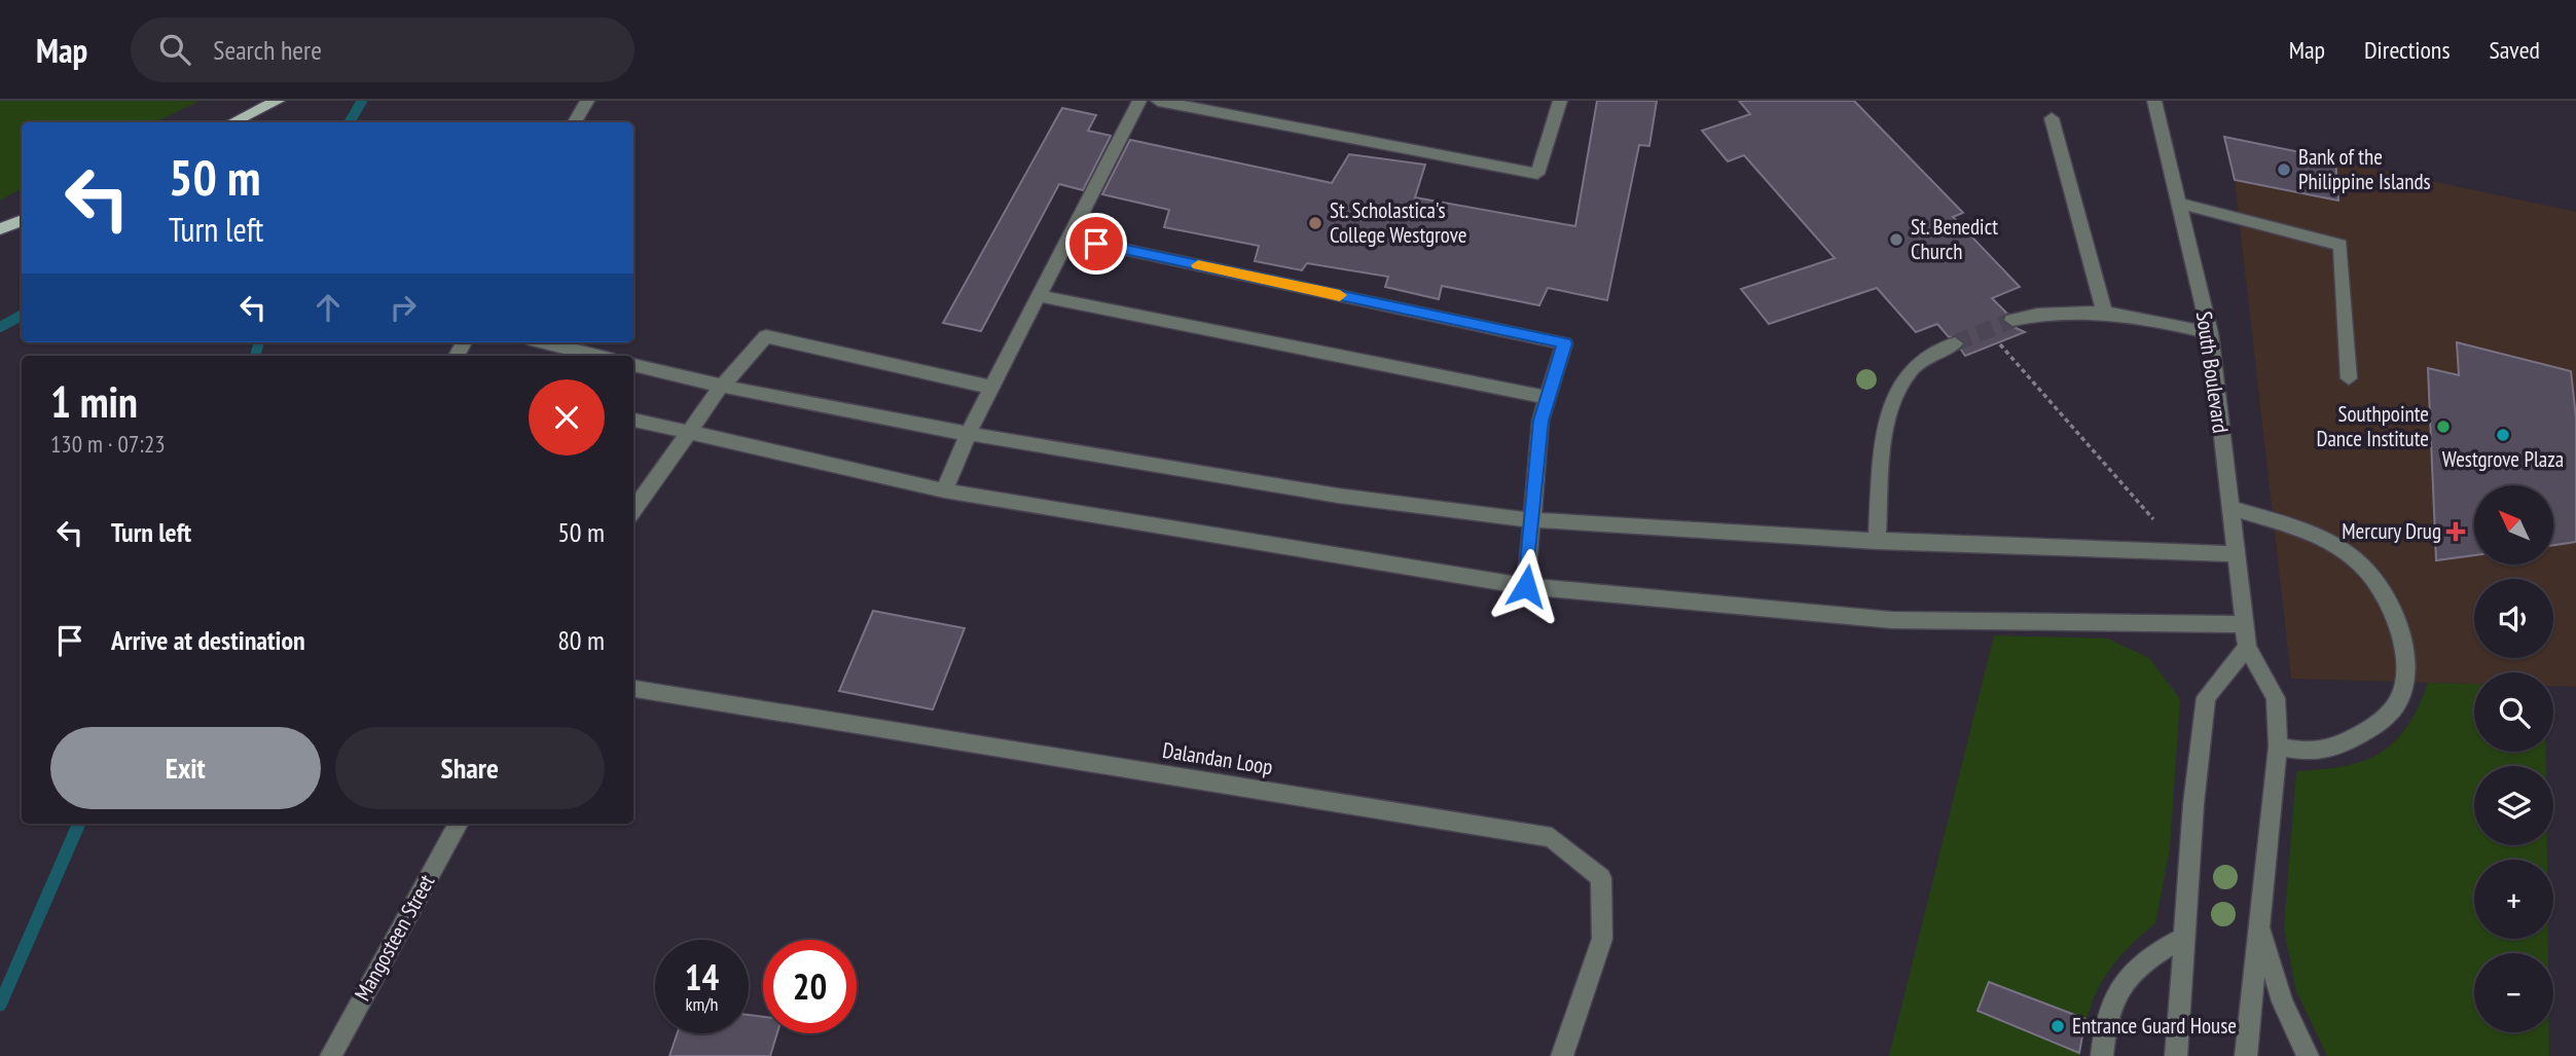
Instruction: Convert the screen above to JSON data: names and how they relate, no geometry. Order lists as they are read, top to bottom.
{
  "streets": {
    "street": ["South Boulevard", "Dalandan Loop", "Mangosteen Street"]
  },
  "places": {
    "other": [
      "Bank of the Philippine Islands",
      "St. Scholastica's College Westgrove",
      "St. Benedict Church",
      "Southpointe Dance Institute",
      "Westgrove Plaza",
      "Entrance Guard House"
    ],
    "health": ["Mercury Drug"]
  },
  "north": "top left",
  "page": {
    "header": "Map",
    "search": "Search here",
    "nav": ["Map", "Directions", "Saved"],
    "turn": ["50 m", "Turn left"],
    "heading": ["1 min", "130 m · 07:23"],
    "list": [
      {
        "name": "Turn left",
        "value": "50 m"
      },
      {
        "name": "Arrive at destination",
        "value": "80 m"
      }
    ],
    "map_buttons": ["+", "−"],
    "buttons": ["Exit", "Share"],
    "speed": "14 km/h",
    "limit": "20"
  }
}
